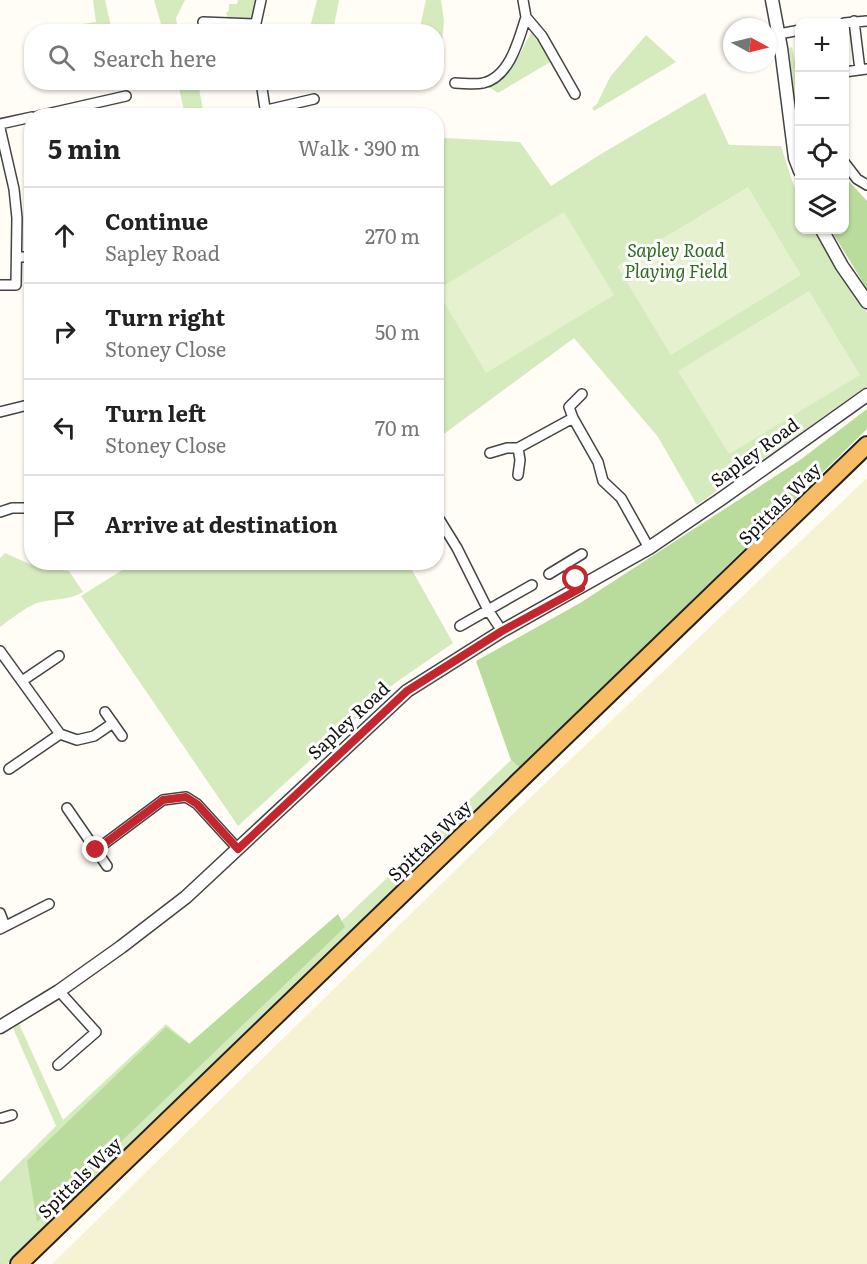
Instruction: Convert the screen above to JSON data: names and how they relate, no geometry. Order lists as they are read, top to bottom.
{
  "streets": {
    "highway": ["Spittals Way"],
    "street": ["Sapley Road"]
  },
  "parks": ["Sapley Road Playing Field"],
  "north": "right",
  "page": {
    "map_buttons": ["+", "−"],
    "search": "Search here",
    "heading": ["5 min", "Walk · 390 m"],
    "list": [
      ["Continue", "Sapley Road", "270 m"],
      ["Turn right", "Stoney Close", "50 m"],
      ["Turn left", "Stoney Close", "70 m"],
      "Arrive at destination"
    ]
  }
}
